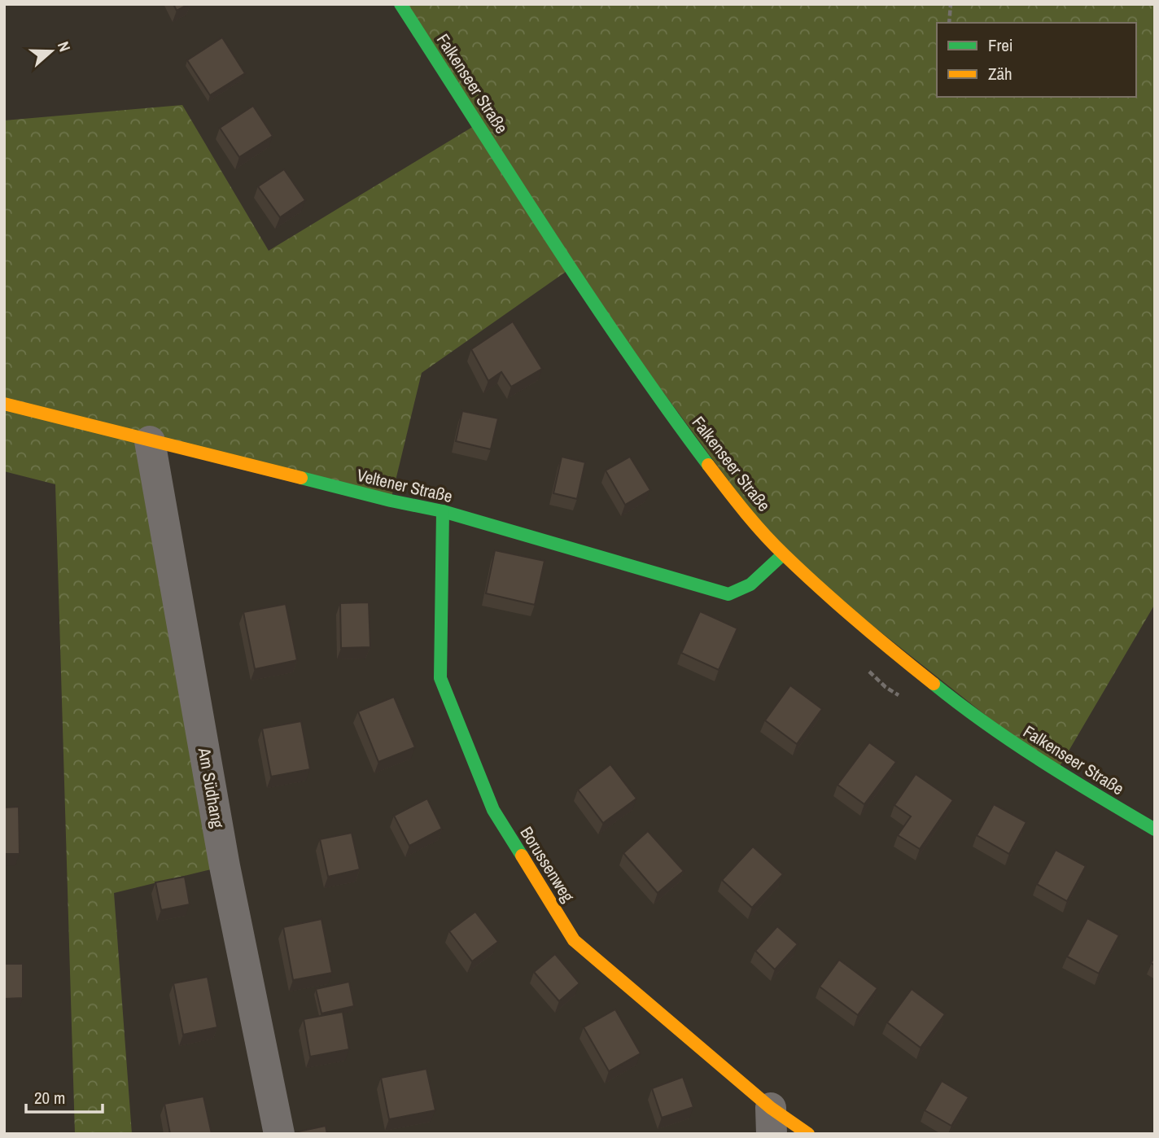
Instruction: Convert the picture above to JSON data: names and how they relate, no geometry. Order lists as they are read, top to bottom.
{
  "streets": {
    "street": [
      "Falkenseer Straße",
      "Veltener Straße",
      "Am Südhang",
      "Borussenweg"
    ]
  },
  "crossings": [
    ["Falkenseer Straße", "Veltener Straße"],
    ["Veltener Straße", "Am Südhang"],
    ["Veltener Straße", "Borussenweg"]
  ],
  "legend": ["Frei", "Zäh"],
  "scale_bar": "20 m",
  "north": "right"
}
